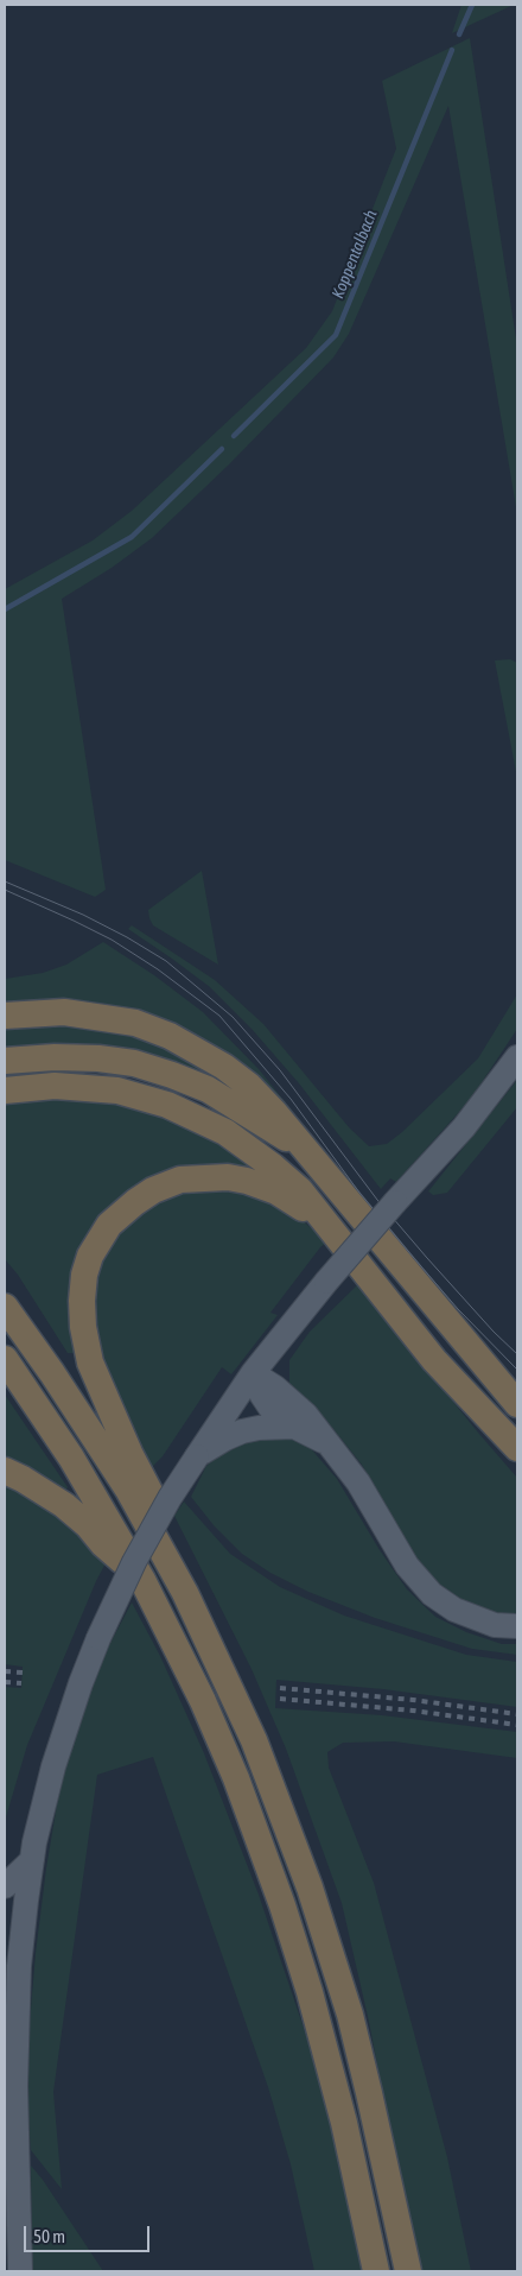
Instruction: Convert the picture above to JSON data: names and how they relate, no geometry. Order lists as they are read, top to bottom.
{
  "water": ["Koppentalbach"],
  "scale_bar": "50 m"
}
